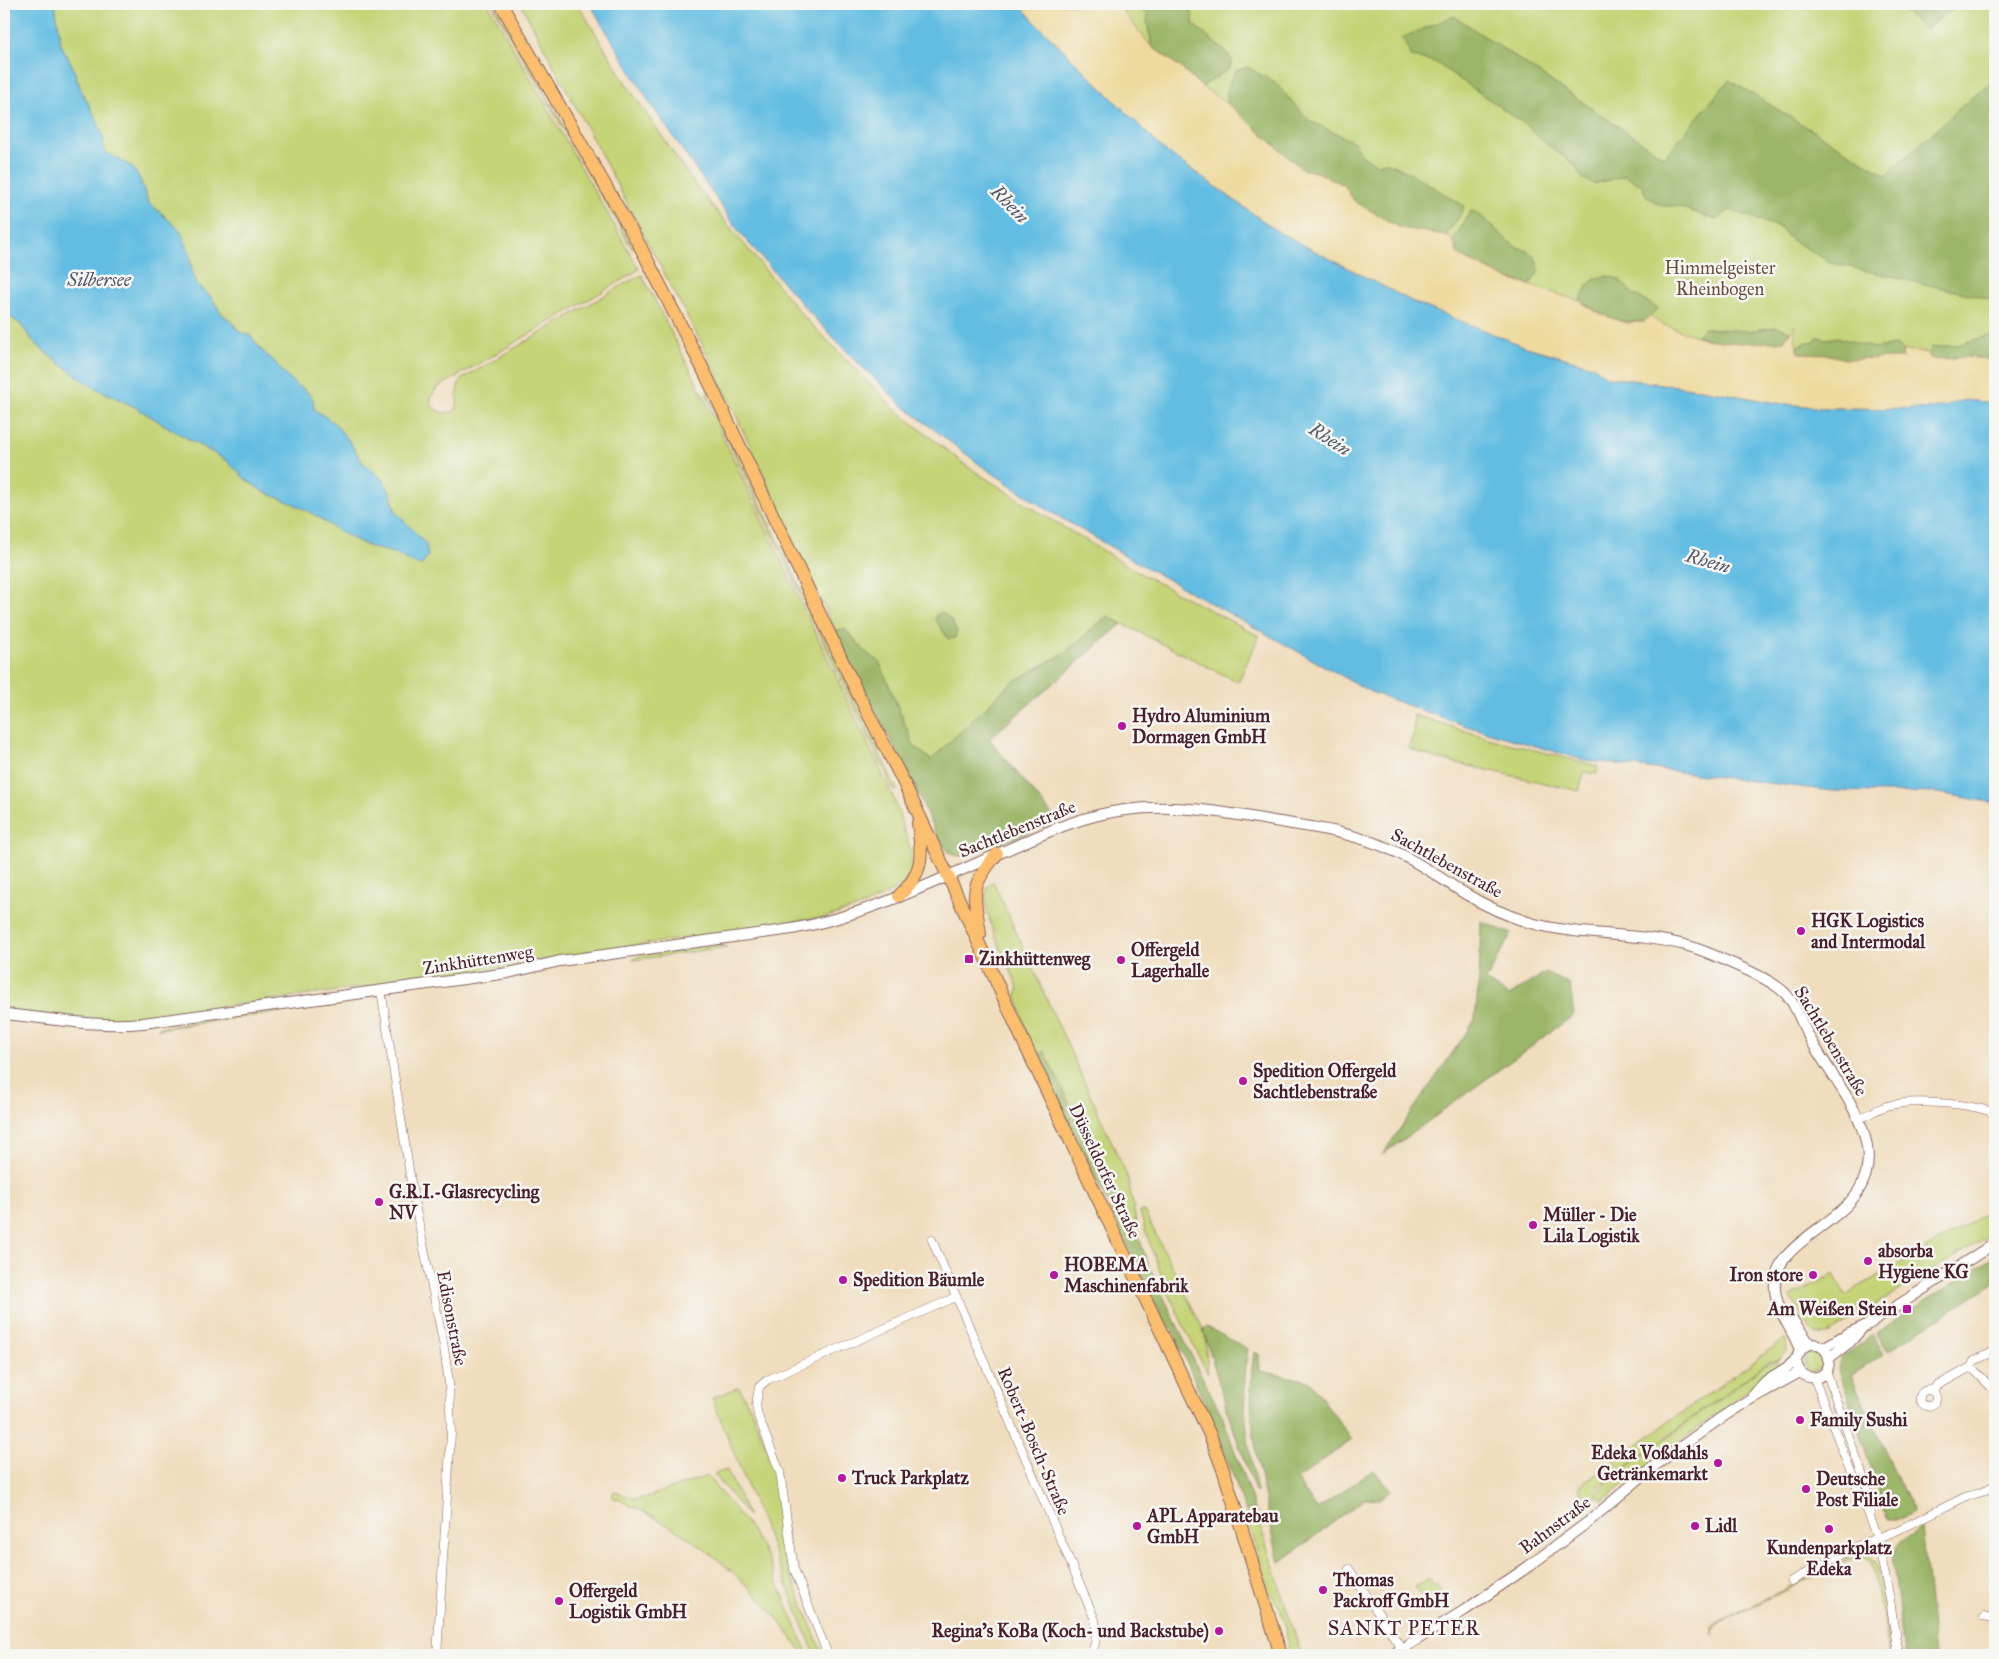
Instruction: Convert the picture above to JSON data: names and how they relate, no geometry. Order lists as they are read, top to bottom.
{
  "streets": {
    "main road": ["Düsseldorfer Straße"],
    "street": [
      "Sachtlebenstraße",
      "Zinkhüttenweg",
      "Edisonstraße",
      "Robert-Bosch-Straße",
      "Bahnstraße"
    ]
  },
  "crossings": [
    ["Sachtlebenstraße", "Zinkhüttenweg"],
    ["Sachtlebenstraße", "Düsseldorfer Straße"],
    ["Sachtlebenstraße", "Bahnstraße"],
    ["Zinkhüttenweg", "Düsseldorfer Straße"],
    ["Zinkhüttenweg", "Edisonstraße"]
  ],
  "districts": ["SANKT PETER"],
  "water": ["Rhein", "Silbersee"],
  "parks": ["Himmelgeister Rheinbogen"],
  "places": {
    "other": [
      "Hydro Aluminium Dormagen GmbH",
      "HGK Logistics and Intermodal",
      "Offergeld Lagerhalle",
      "Spedition Offergeld Sachtlebenstraße",
      "G.R.I.-Glasrecycling NV",
      "Müller - Die Lila Logistik",
      "absorba Hygiene KG",
      "HOBEMA Maschinenfabrik",
      "Iron store",
      "Spedition Bäumle",
      "Family Sushi",
      "Edeka Voßdahls Getränkemarkt",
      "Truck Parkplatz",
      "Deutsche Post Filiale",
      "APL Apparatebau GmbH",
      "Lidl",
      "Kundenparkplatz Edeka",
      "Thomas Packroff GmbH",
      "Offergeld Logistik GmbH",
      "Regina's KoBa (Koch- und Backstube)"
    ],
    "transit": ["Zinkhüttenweg", "Am Weißen Stein"]
  }
}
